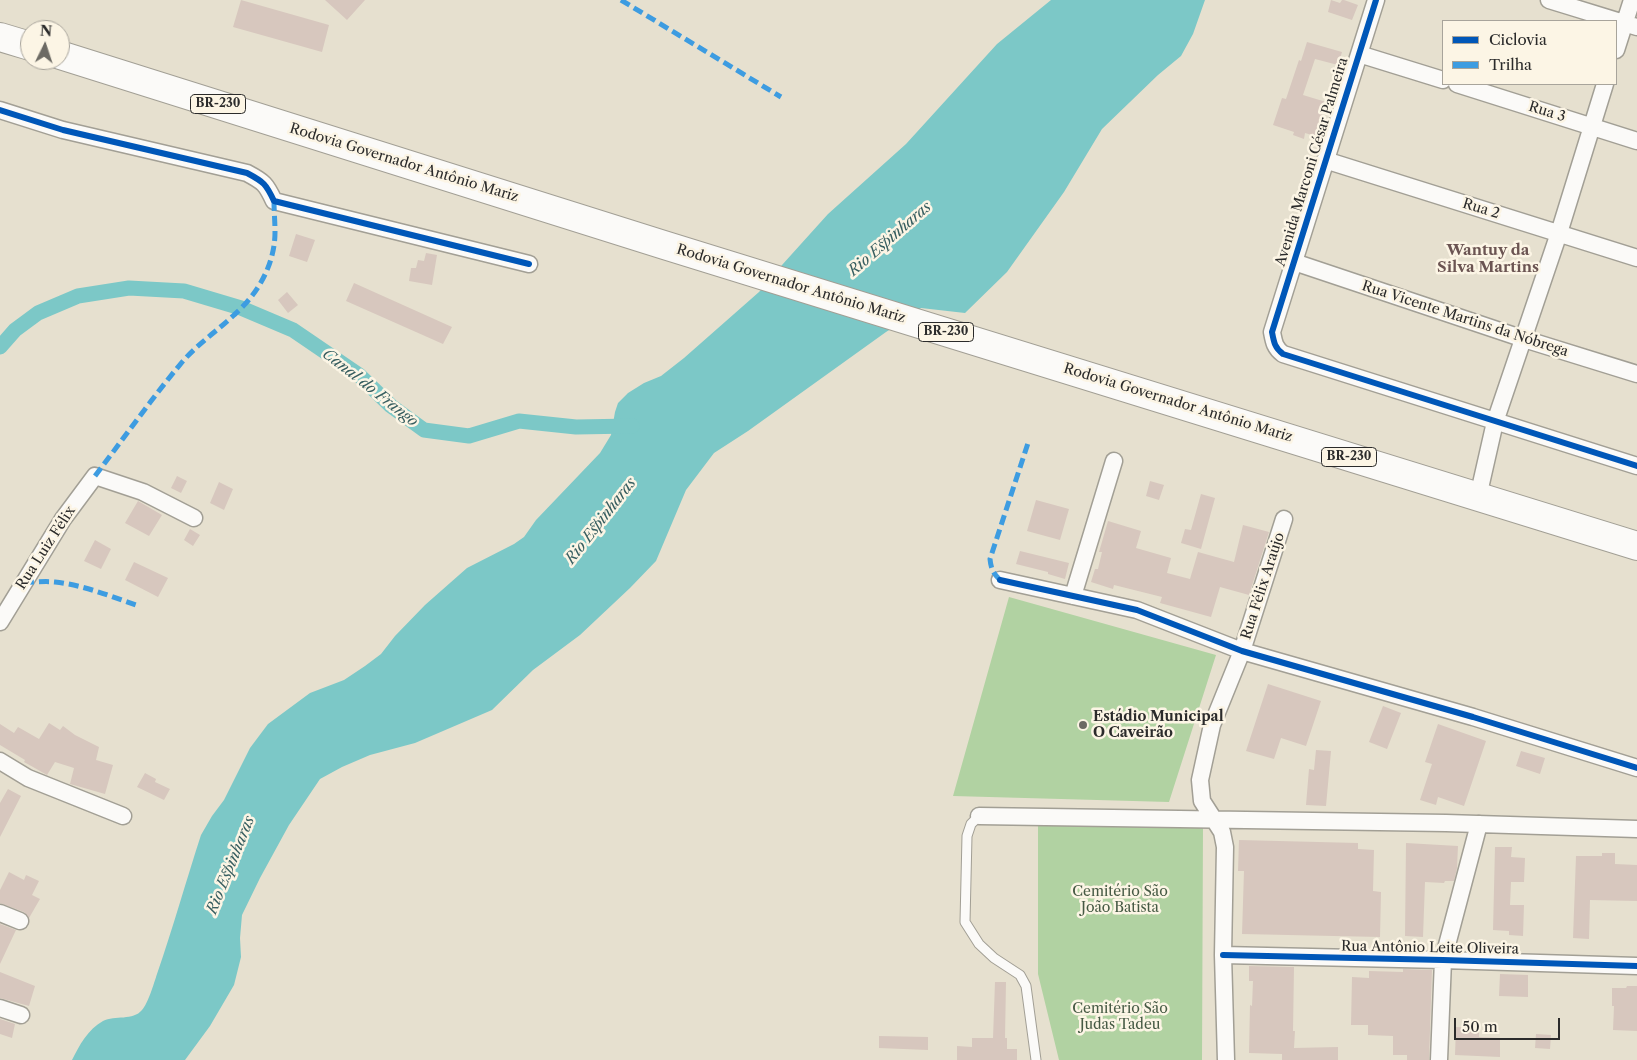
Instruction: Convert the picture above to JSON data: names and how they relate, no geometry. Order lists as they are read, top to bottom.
{
  "streets": {
    "highway": ["BR-230", "Rodovia Governador Antônio Mariz"],
    "street": [
      "Rua 3",
      "Avenida Marconi César Palmeira",
      "Rua 2",
      "Rua Vicente Martins da Nóbrega",
      "Rua Luiz Félix",
      "Rua Félix Araújo",
      "Rua Antônio Leite Oliveira"
    ]
  },
  "crossings": [
    ["Avenida Marconi César Palmeira", "Rua 2"],
    ["Avenida Marconi César Palmeira", "Rua Vicente Martins da Nóbrega"],
    ["Rua Félix Araújo", "Rua Antônio Leite Oliveira"]
  ],
  "districts": ["Wantuy da Silva Martins"],
  "water": ["Rio Espinharas", "Canal do Frango"],
  "parks": ["Cemitério São João Batista", "Cemitério São Judas Tadeu"],
  "places": ["Estádio Municipal O Caveirão"],
  "legend": ["Ciclovia", "Trilha"],
  "scale_bar": "50 m",
  "north": "top"
}
